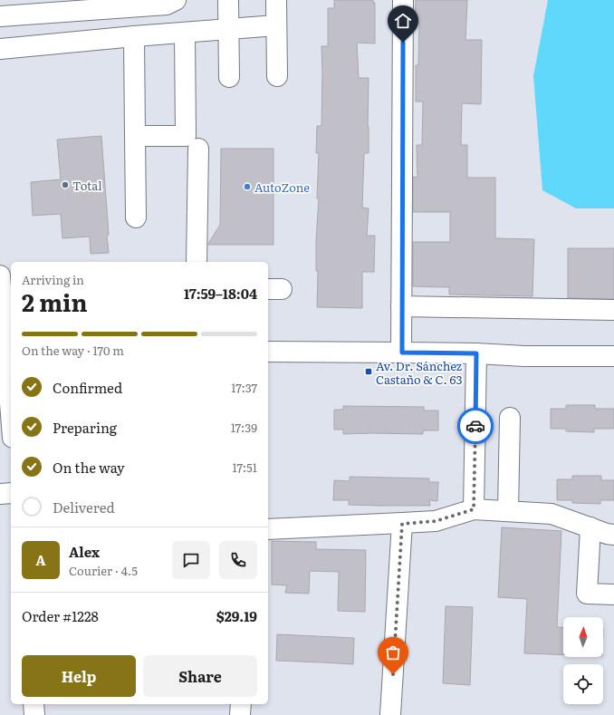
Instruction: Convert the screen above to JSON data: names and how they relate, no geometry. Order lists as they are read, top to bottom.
{
  "places": {
    "other": ["Total", "AutoZone"],
    "transit": ["Av. Dr. Sánchez Castaño & C. 63"]
  },
  "north": "top",
  "page": {
    "heading": ["2 min", "Arriving in", "17:59–18:04"],
    "panel": [
      "Alex",
      "Courier · 4.5",
      "Order #1228",
      "$29.19"
    ],
    "bar": "On the way · 170 m",
    "list": [
      ["Confirmed", "17:37"],
      ["Preparing", "17:39"],
      ["On the way", "17:51"],
      "Delivered"
    ],
    "round": "A",
    "buttons": ["Help", "Share"]
  }
}
